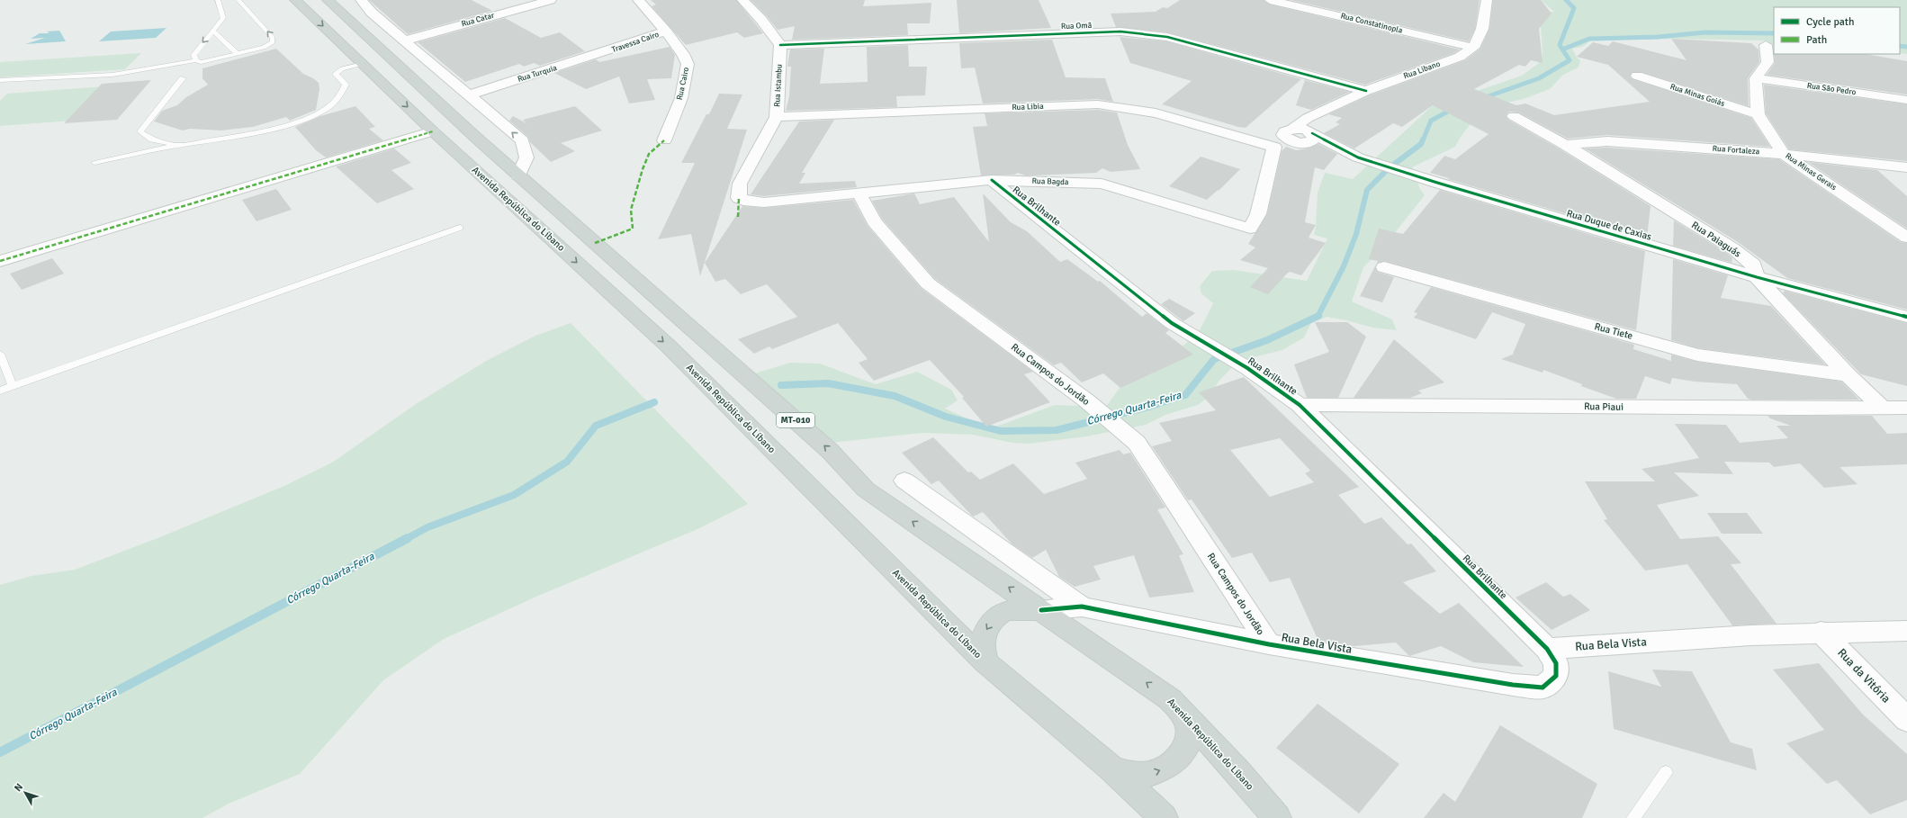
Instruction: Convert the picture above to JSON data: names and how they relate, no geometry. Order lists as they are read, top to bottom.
{
  "streets": {
    "main road": ["Avenida República do Líbano", "MT-010"],
    "street": [
      "Rua Catar",
      "Rua Constatinopla",
      "Rua Omã",
      "Travessa Cairo",
      "Rua Libano",
      "Rua Turquia",
      "Rua Cairo",
      "Rua Istambu",
      "Rua São Pedro",
      "Rua Minas Goiás",
      "Rua Libia",
      "Rua Fortaleza",
      "Rua Minas Gerais",
      "Rua Bagda",
      "Rua Brilhante",
      "Rua Duque de Caxias",
      "Rua Paiaguás",
      "Rua Tiete",
      "Rua Campos do Jordão",
      "Rua Piaui",
      "Rua Bela Vista",
      "Rua da Vitória"
    ]
  },
  "crossings": [
    ["Rua Constatinopla", "Rua Libano"],
    ["Rua Omã", "Rua Libano"],
    ["Rua Omã", "Rua Istambu"],
    ["Travessa Cairo", "Rua Turquia"],
    ["Travessa Cairo", "Rua Cairo"],
    ["Rua Libano", "Rua Libia"],
    ["Rua Libano", "Rua Bagda"],
    ["Rua Libano", "Rua Duque de Caxias"],
    ["Rua Istambu", "Rua Libia"],
    ["Rua Istambu", "Rua Bagda"],
    ["Rua Minas Goiás", "Rua Minas Gerais"],
    ["Rua Libia", "Rua Bagda"],
    ["Rua Libia", "Rua Duque de Caxias"],
    ["Rua Fortaleza", "Rua Minas Gerais"],
    ["Rua Fortaleza", "Rua Paiaguás"],
    ["Rua Bagda", "Rua Brilhante"],
    ["Rua Bagda", "Rua Duque de Caxias"],
    ["Rua Bagda", "Rua Campos do Jordão"],
    ["Rua Brilhante", "Rua Piaui"],
    ["Rua Brilhante", "Rua Bela Vista"],
    ["Avenida República do Líbano", "Rua Bela Vista"],
    ["Rua Duque de Caxias", "Rua Paiaguás"],
    ["Rua Paiaguás", "Rua Tiete"],
    ["Rua Paiaguás", "Rua Piaui"],
    ["Rua Campos do Jordão", "Rua Bela Vista"],
    ["Rua Bela Vista", "Rua da Vitória"]
  ],
  "water": ["Córrego Quarta-Feira"],
  "legend": ["Cycle path", "Path"],
  "north": "top left"
}
